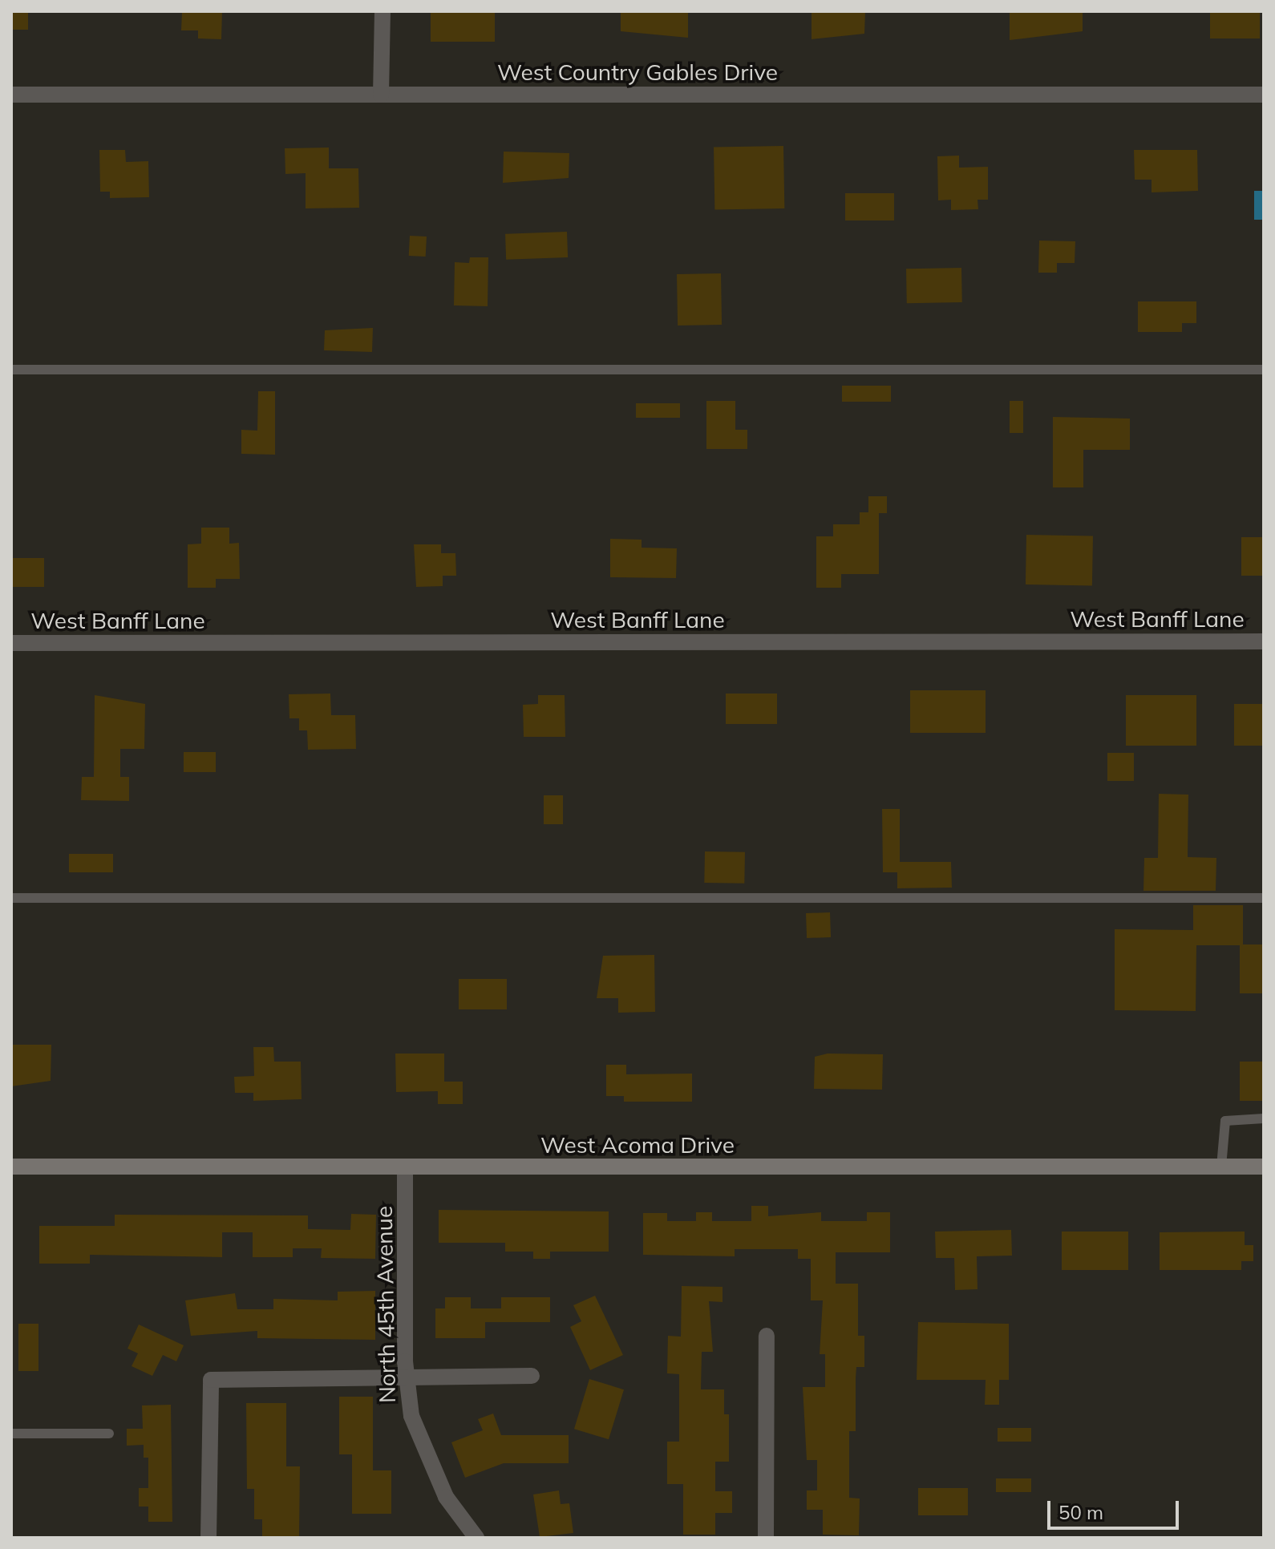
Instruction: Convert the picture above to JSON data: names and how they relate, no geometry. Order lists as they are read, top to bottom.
{
  "streets": {
    "street": [
      "West Country Gables Drive",
      "West Banff Lane",
      "West Acoma Drive",
      "North 45th Avenue"
    ]
  },
  "crossings": [
    ["West Acoma Drive", "North 45th Avenue"]
  ],
  "scale_bar": "50 m"
}
